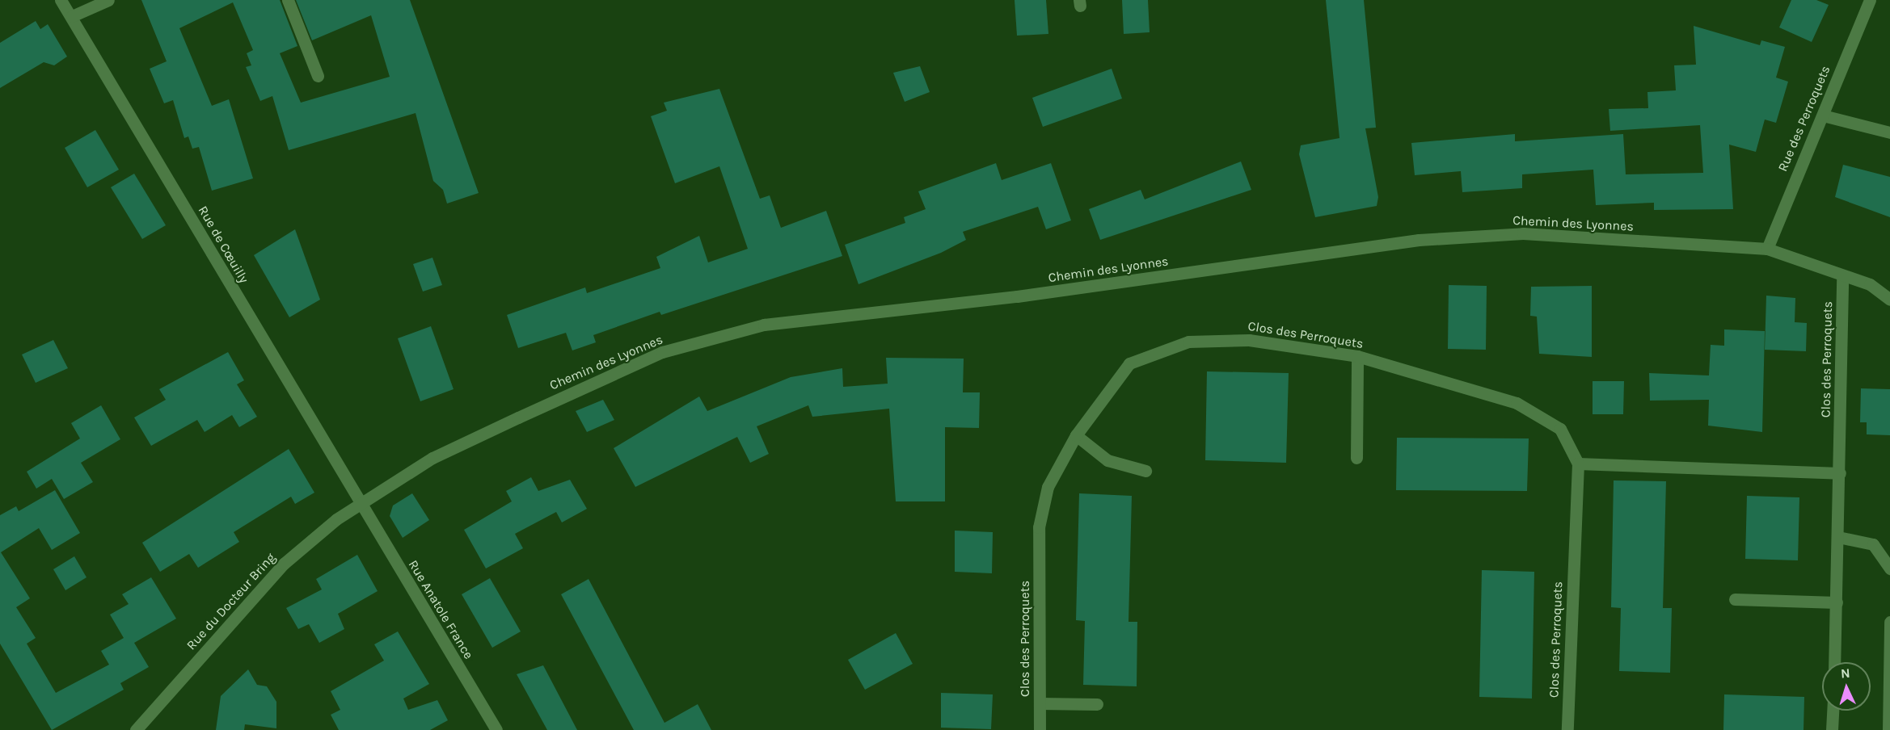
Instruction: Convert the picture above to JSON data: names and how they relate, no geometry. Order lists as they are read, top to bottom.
{
  "streets": {
    "street": [
      "Rue des Perroquets",
      "Chemin des Lyonnes",
      "Rue de Cœuilly",
      "Clos des Perroquets",
      "Rue du Docteur Bring",
      "Rue Anatole France"
    ]
  },
  "crossings": [
    ["Rue des Perroquets", "Chemin des Lyonnes"],
    ["Chemin des Lyonnes", "Rue de Cœuilly"],
    ["Chemin des Lyonnes", "Clos des Perroquets"],
    ["Chemin des Lyonnes", "Rue du Docteur Bring"],
    ["Chemin des Lyonnes", "Rue Anatole France"],
    ["Rue de Cœuilly", "Rue du Docteur Bring"],
    ["Rue de Cœuilly", "Rue Anatole France"],
    ["Rue du Docteur Bring", "Rue Anatole France"]
  ],
  "north": "top"
}
